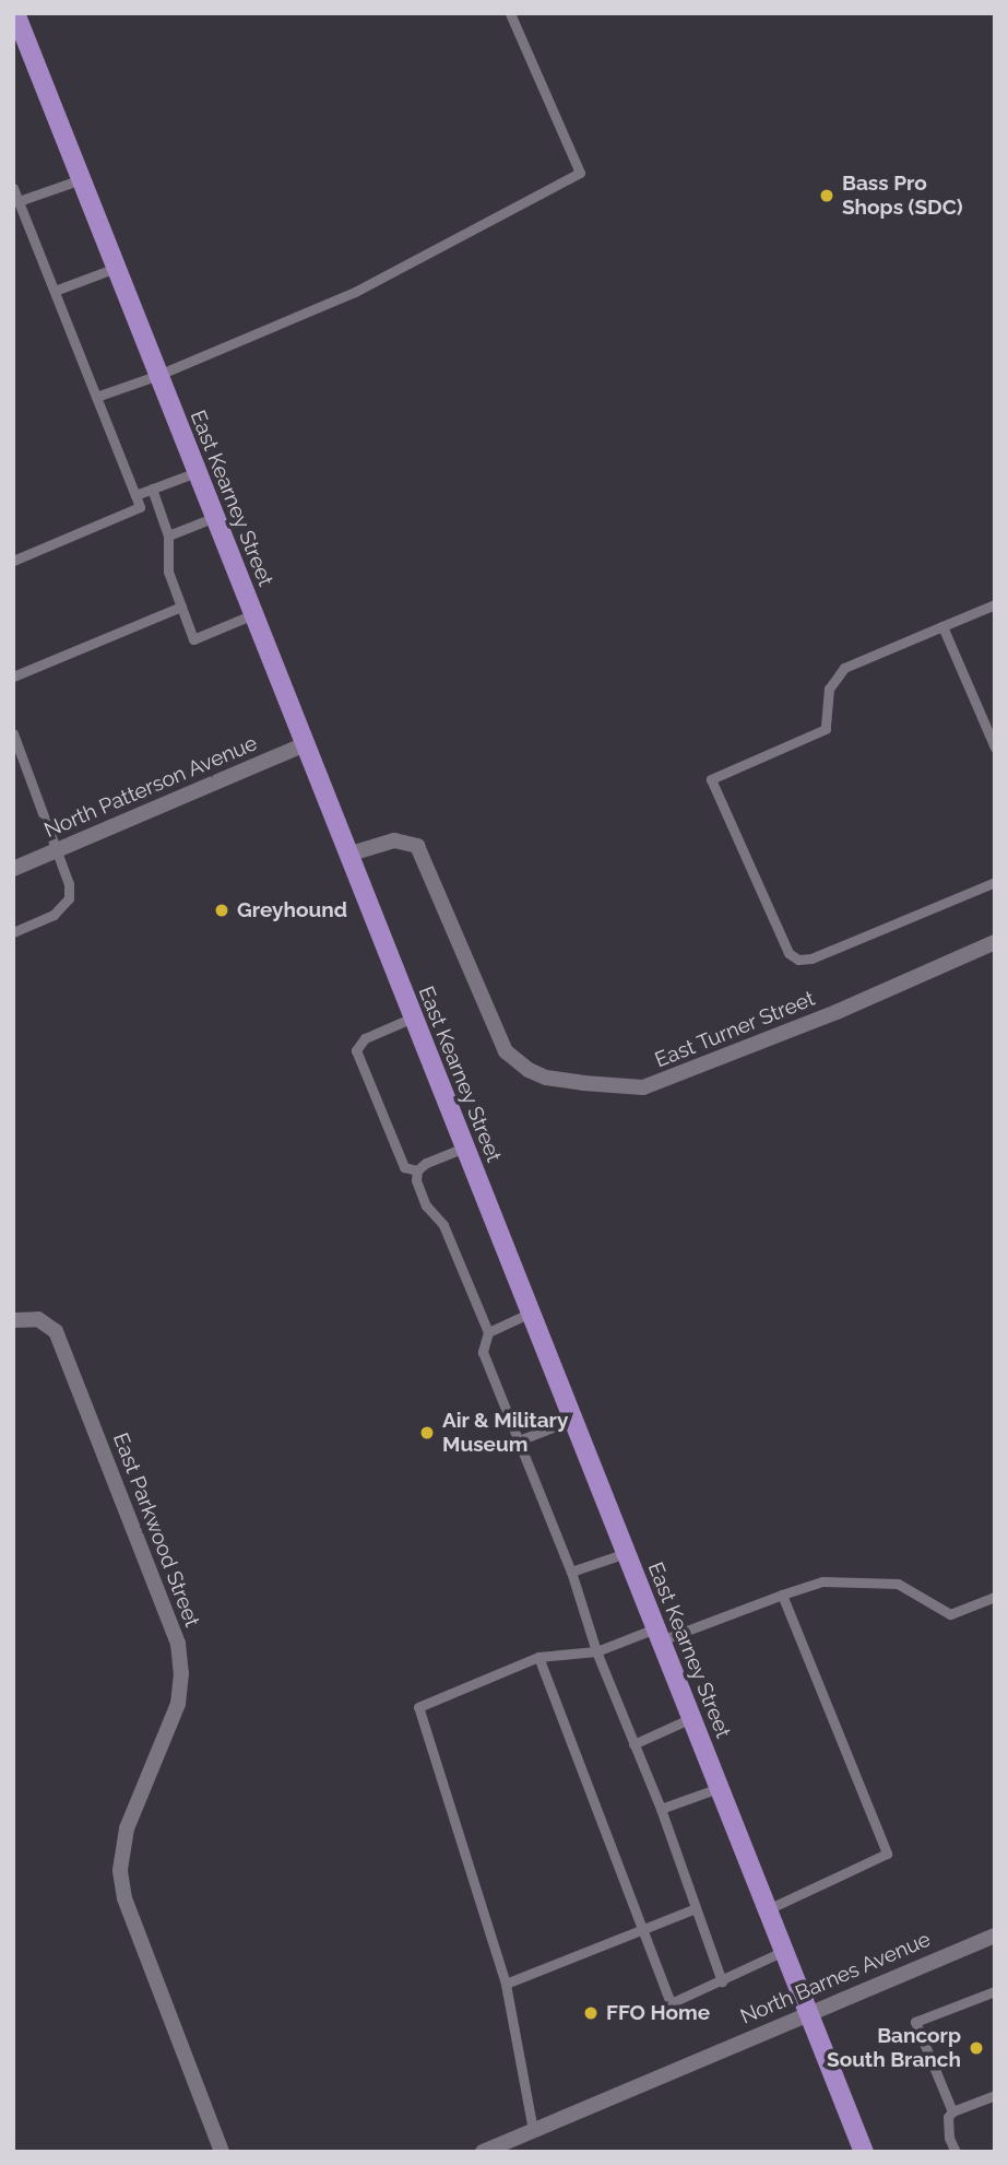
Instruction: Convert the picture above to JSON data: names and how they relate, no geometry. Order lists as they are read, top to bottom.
{
  "streets": {
    "main road": ["East Kearney Street"],
    "street": [
      "North Patterson Avenue",
      "East Turner Street",
      "East Parkwood Street",
      "North Barnes Avenue"
    ]
  },
  "crossings": [
    ["East Kearney Street", "North Patterson Avenue"],
    ["East Kearney Street", "East Turner Street"],
    ["East Kearney Street", "North Barnes Avenue"]
  ],
  "places": [
    "Bass Pro Shops (SDC)",
    "Greyhound",
    "Air & Military Museum",
    "FFO Home",
    "Bancorp South Branch"
  ]
}
